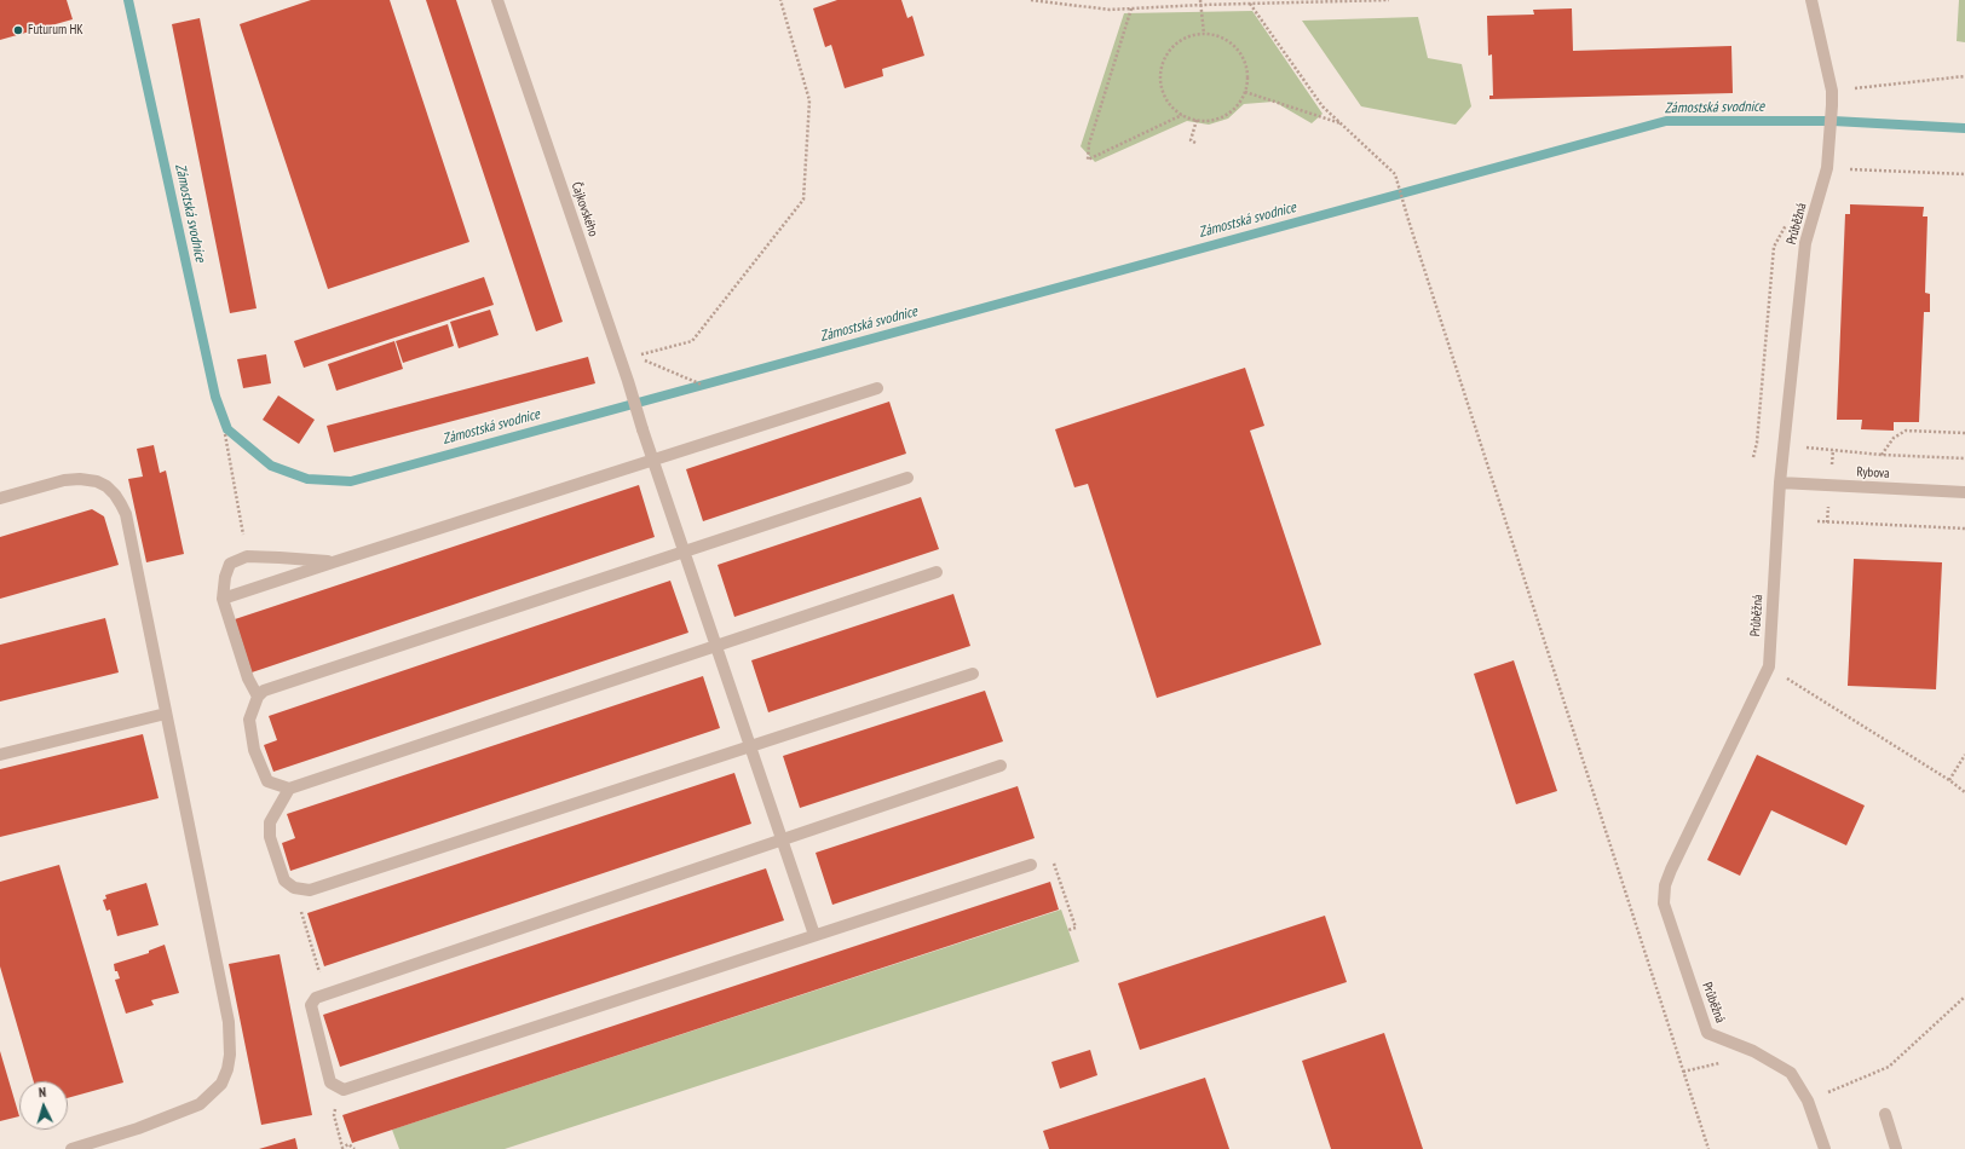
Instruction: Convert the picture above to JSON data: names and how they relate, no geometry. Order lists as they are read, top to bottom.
{
  "streets": {
    "street": ["Čajkovského", "Průběžná", "Rybova"]
  },
  "crossings": [
    ["Průběžná", "Rybova"]
  ],
  "water": ["Zámostská svodnice"],
  "places": ["Futurum HK"],
  "north": "top"
}
